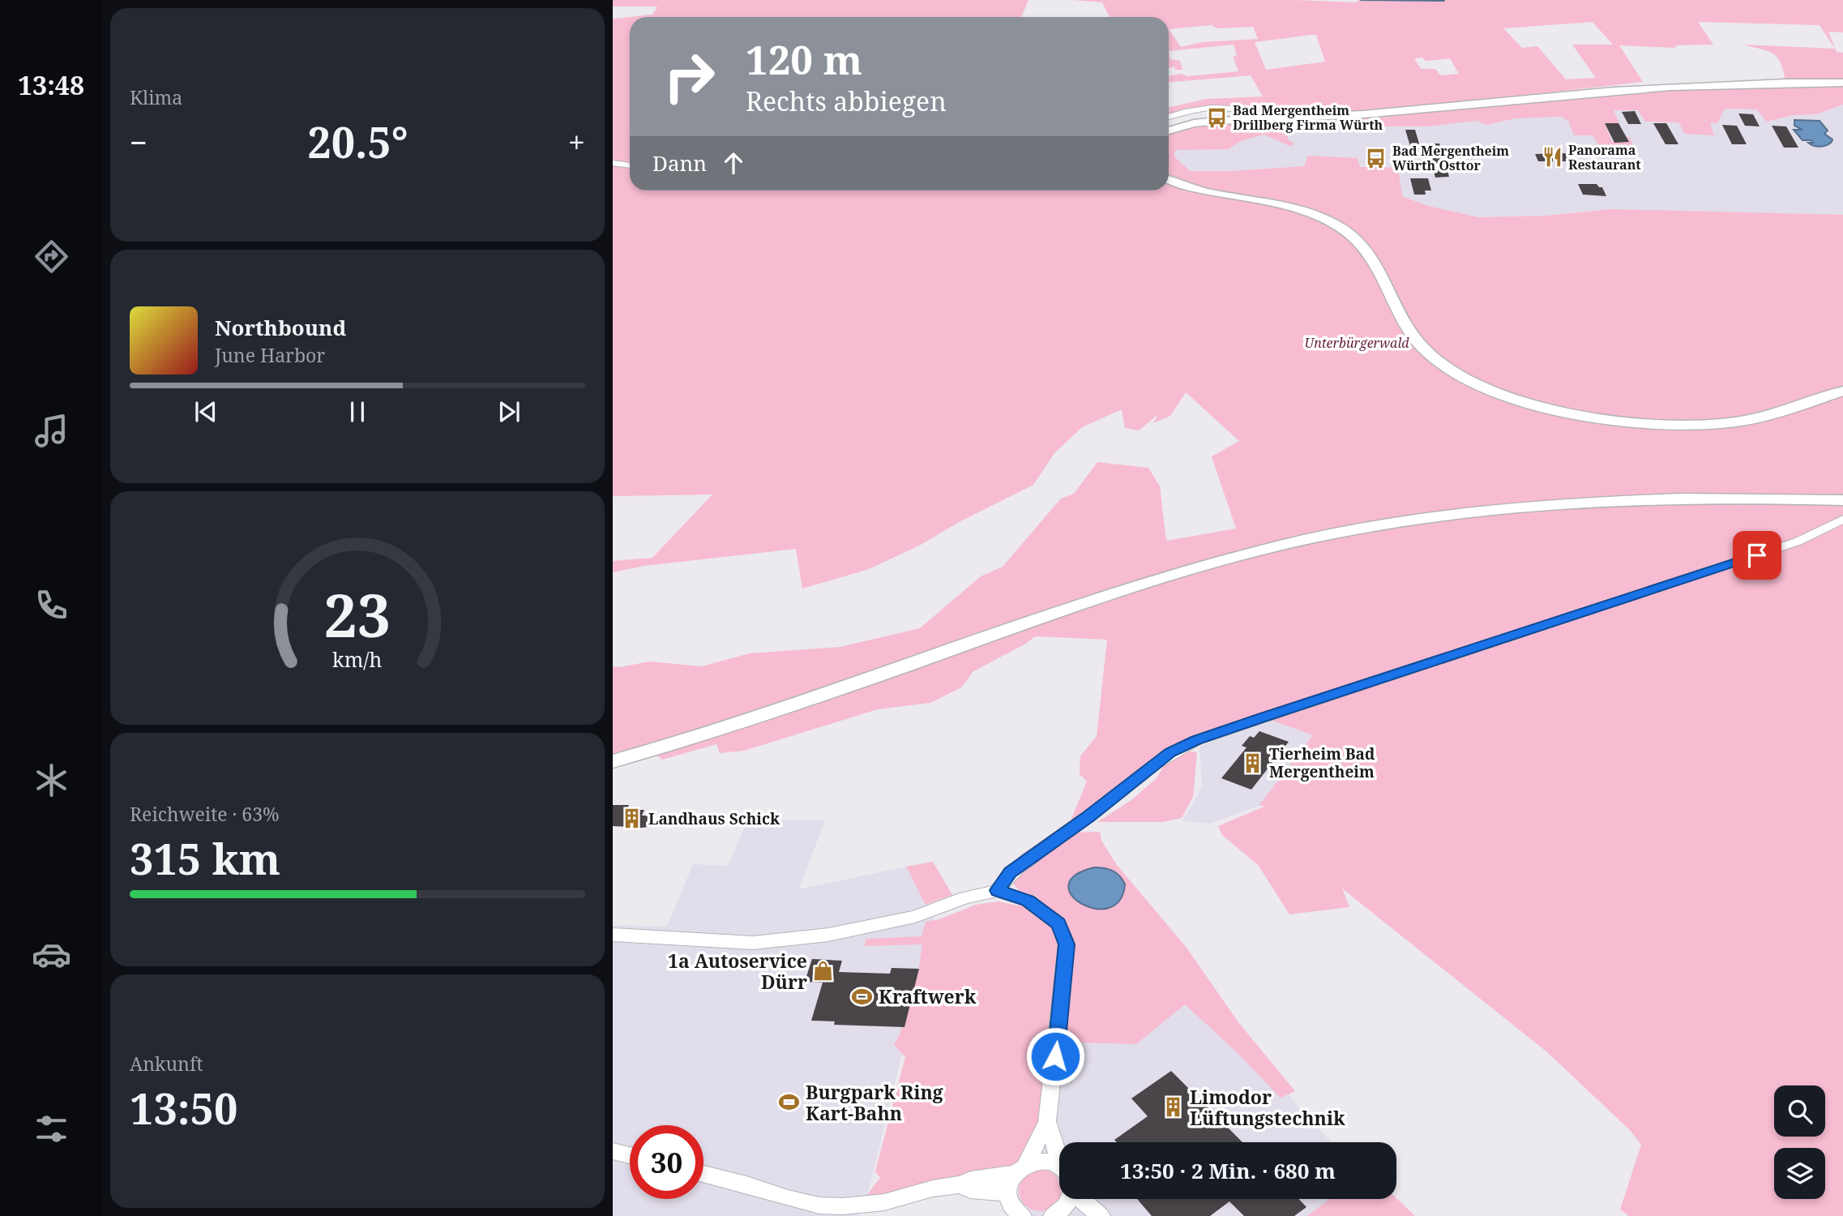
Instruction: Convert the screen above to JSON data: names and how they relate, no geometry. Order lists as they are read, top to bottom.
{
  "parks": ["Unterbürgerwald"],
  "places": {
    "bus stop": ["Bad Mergentheim Drillberg Firma Würth", "Bad Mergentheim Würth Osttor"],
    "restaurant": ["Panorama Restaurant"],
    "building": ["Tierheim Bad Mergentheim", "Landhaus Schick", "Limodor Lüftungstechnik"],
    "shop": ["1a Autoservice Dürr"],
    "sports": ["Kraftwerk", "Burgpark Ring Kart-Bahn"]
  },
  "page": {
    "tabs": "13:48",
    "tile": [
      "Klima",
      ["Reichweite · 63%", "315 km"],
      ["Ankunft", "13:50"]
    ],
    "turn": ["120 m", "Rechts abbiegen"],
    "heat": ["−", "20.5°", "+"],
    "then": "Dann",
    "song": ["Northbound", "June Harbor"],
    "limit": "30",
    "trip": "13:50 · 2 Min. · 680 m",
    "gauge": ["23", "km/h"]
  }
}
